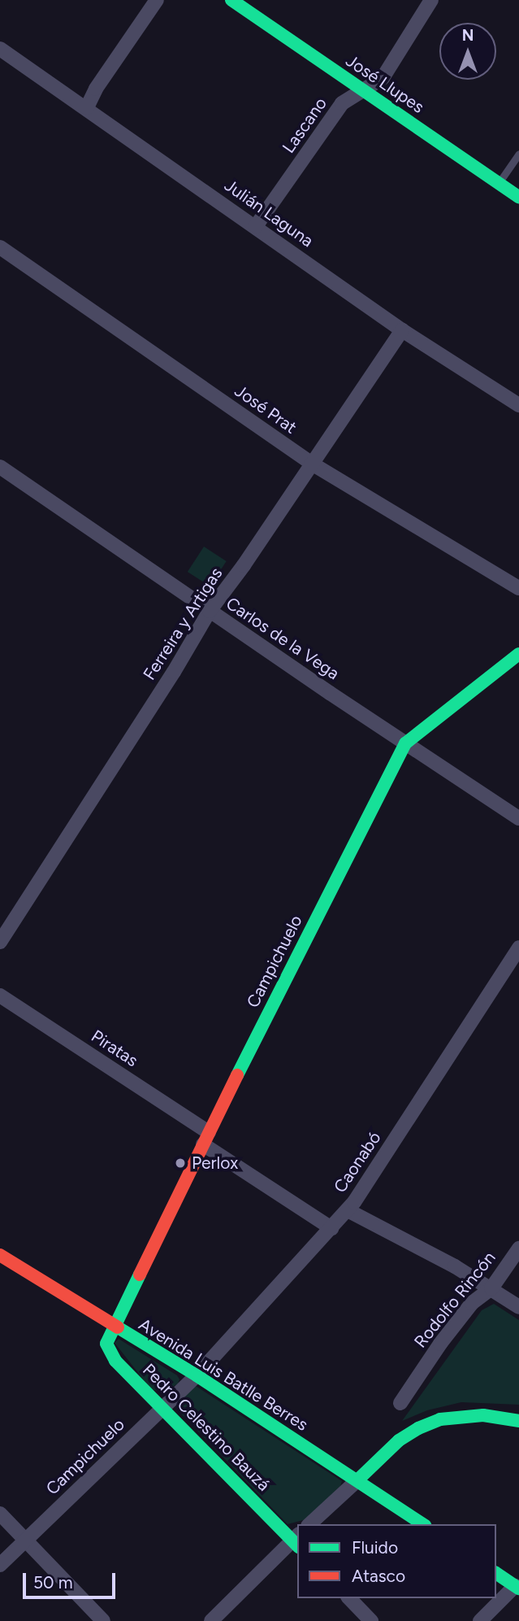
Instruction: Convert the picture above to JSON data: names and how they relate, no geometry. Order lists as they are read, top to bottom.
{
  "streets": {
    "street": [
      "José Llupes",
      "Lascano",
      "Julián Laguna",
      "José Prat",
      "Ferreira y Artigas",
      "Carlos de la Vega",
      "Campichuelo",
      "Piratas",
      "Caonabó",
      "Rodolfo Rincón",
      "Avenida Luis Batlle Berres",
      "Pedro Celestino Bauzá"
    ]
  },
  "crossings": [
    ["José Llupes", "Lascano"],
    ["Lascano", "Julián Laguna"],
    ["Julián Laguna", "Ferreira y Artigas"],
    ["José Prat", "Ferreira y Artigas"],
    ["Ferreira y Artigas", "Carlos de la Vega"],
    ["Carlos de la Vega", "Campichuelo"],
    ["Campichuelo", "Piratas"],
    ["Campichuelo", "Caonabó"],
    ["Campichuelo", "Avenida Luis Batlle Berres"],
    ["Campichuelo", "Pedro Celestino Bauzá"],
    ["Piratas", "Caonabó"],
    ["Caonabó", "Avenida Luis Batlle Berres"],
    ["Avenida Luis Batlle Berres", "Pedro Celestino Bauzá"]
  ],
  "places": ["Perlox"],
  "legend": ["Fluido", "Atasco"],
  "scale_bar": "50 m",
  "north": "top"
}
